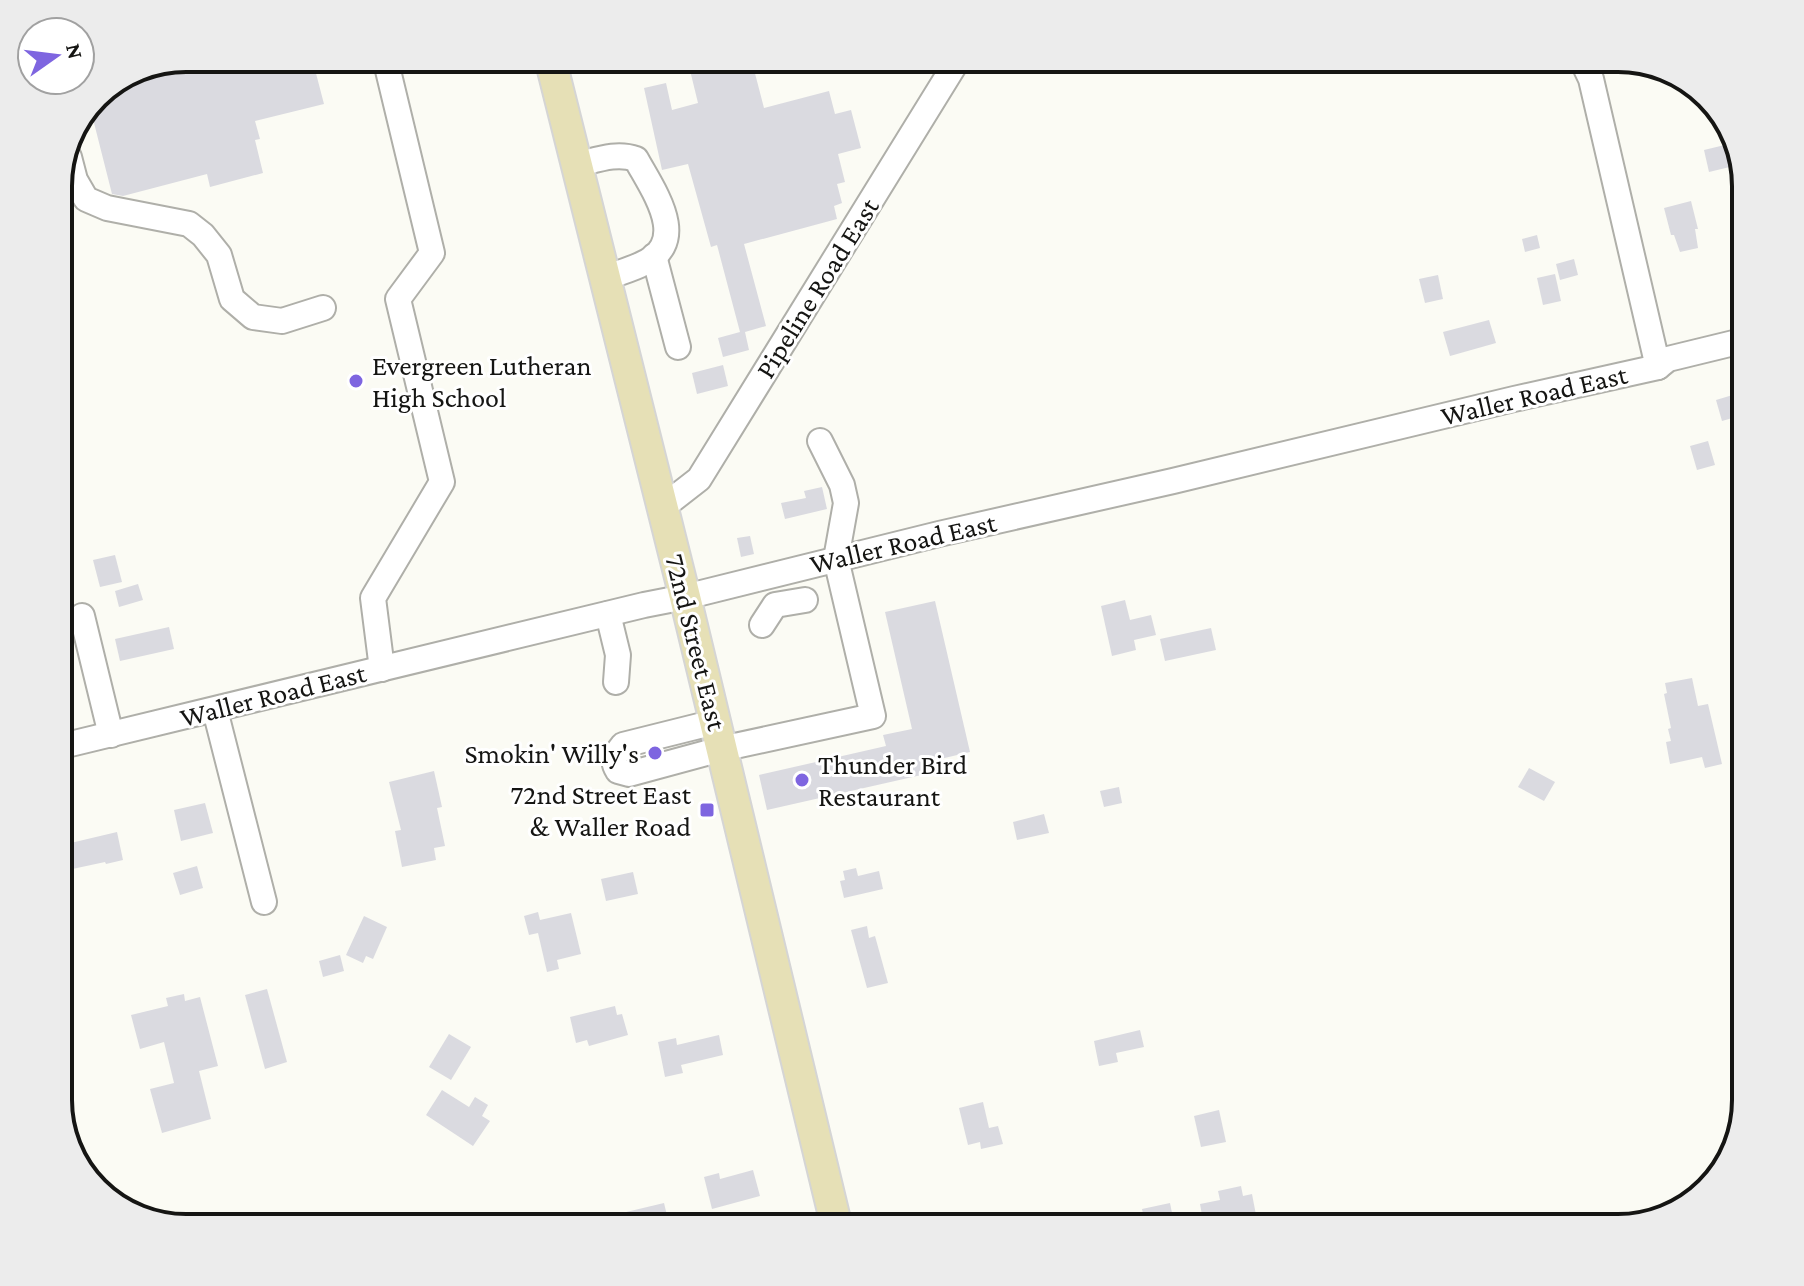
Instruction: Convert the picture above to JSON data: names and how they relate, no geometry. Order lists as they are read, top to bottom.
{
  "streets": {
    "main road": ["72nd Street East"],
    "street": ["Pipeline Road East", "Waller Road East"]
  },
  "crossings": [
    ["Pipeline Road East", "72nd Street East"],
    ["Waller Road East", "72nd Street East"]
  ],
  "places": {
    "other": ["Evergreen Lutheran High School", "Smokin' Willy's", "Thunder Bird Restaurant"],
    "transit": ["72nd Street East & Waller Road"]
  },
  "north": "right"
}
